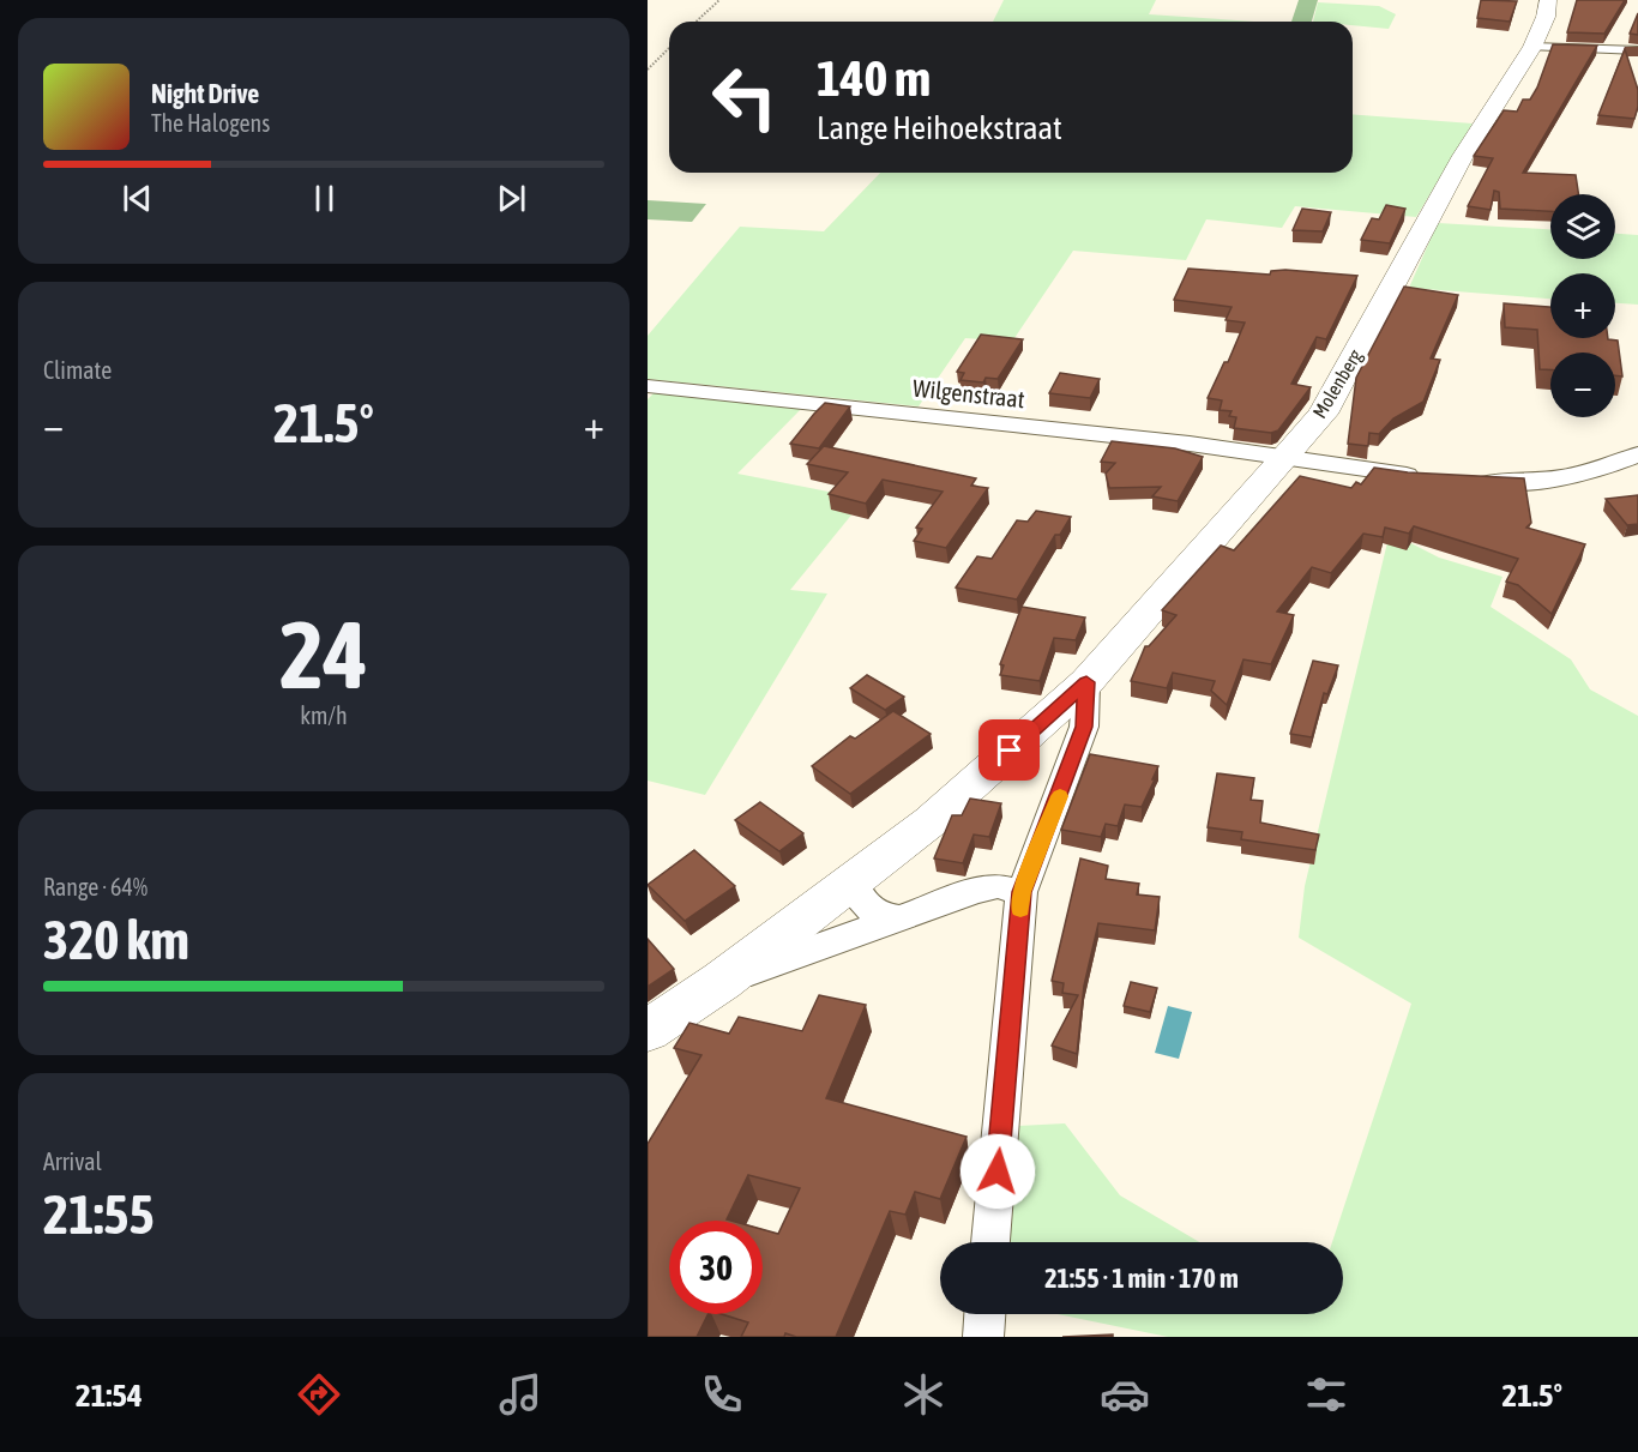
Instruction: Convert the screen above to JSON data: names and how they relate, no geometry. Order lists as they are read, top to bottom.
{
  "streets": {
    "street": ["Molenberg", "Wilgenstraat"]
  },
  "crossings": [
    ["Molenberg", "Wilgenstraat"]
  ],
  "page": {
    "turn": ["140 m", "Lange Heihoekstraat"],
    "song": ["Night Drive", "The Halogens"],
    "map_buttons": ["+", "−"],
    "tile": [
      "Climate",
      ["24", "km/h"],
      ["Range · 64%", "320 km"],
      ["Arrival", "21:55"]
    ],
    "heat": ["−", "21.5°", "+"],
    "limit": "30",
    "trip": "21:55 · 1 min · 170 m",
    "tabs": ["21:54", "21.5°"]
  }
}
